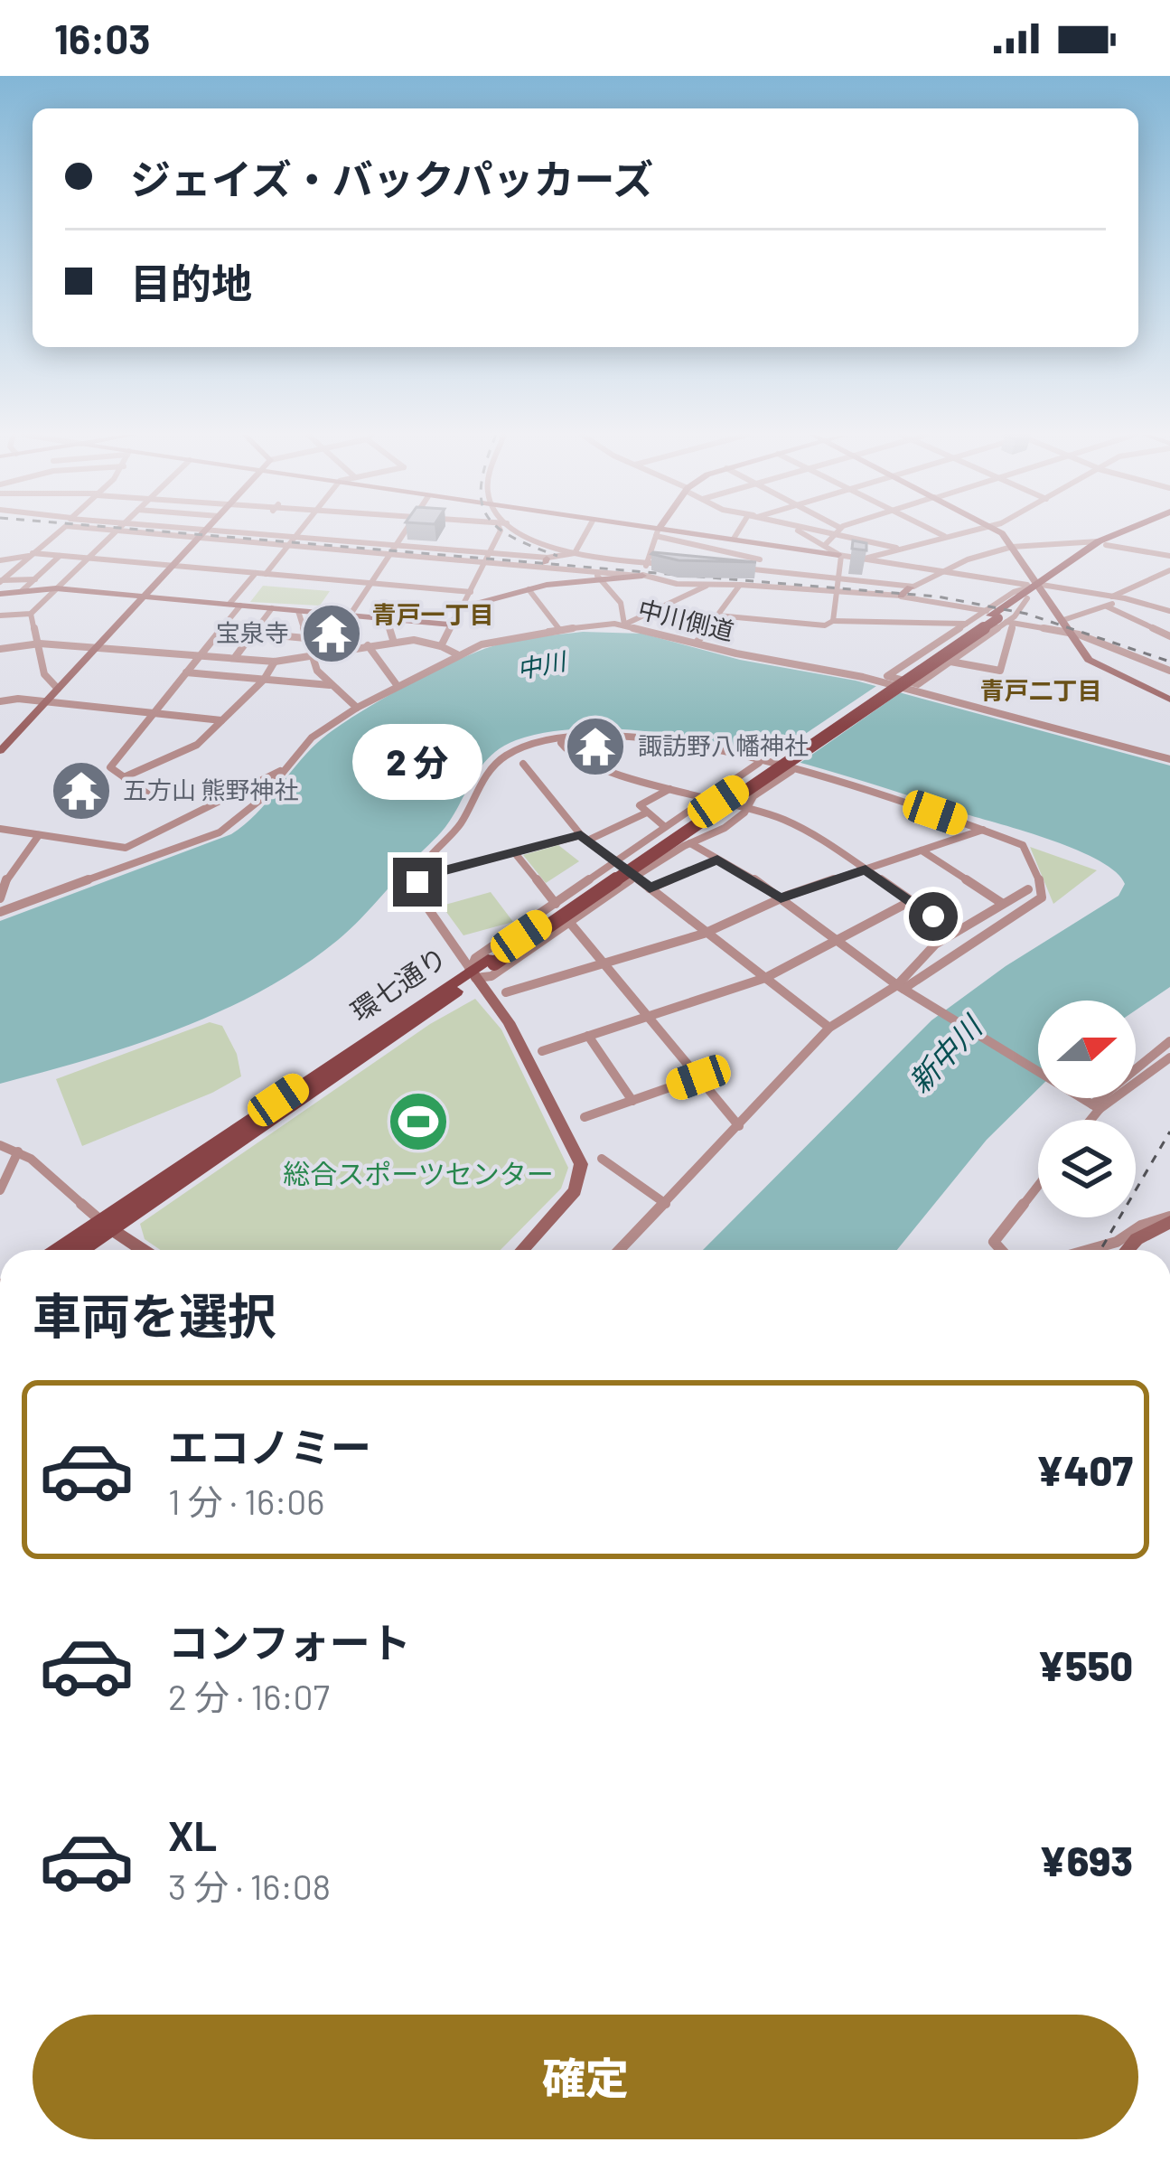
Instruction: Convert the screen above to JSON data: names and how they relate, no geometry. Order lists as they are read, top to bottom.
{
  "streets": {
    "main road": ["環七通り"],
    "street": ["中川側道"]
  },
  "districts": ["青戸一丁目", "青戸二丁目"],
  "water": ["中川", "新中川"],
  "places": {
    "temple": ["宝泉寺", "諏訪野八幡神社", "五方山 熊野神社"],
    "sports": ["総合スポーツセンター"]
  },
  "north": "right",
  "page": {
    "status": "16:03",
    "banner": ["ジェイズ・バックパッカーズ", "目的地"],
    "bubble": "2 分",
    "heading": "車両を選択",
    "list": [
      {
        "name": "エコノミー",
        "note": "1 分 · 16:06",
        "value": "¥407"
      },
      {
        "name": "コンフォート",
        "note": "2 分 · 16:07",
        "value": "¥550"
      },
      {
        "name": "XL",
        "note": "3 分 · 16:08",
        "value": "¥693"
      }
    ],
    "buttons": "確定"
  }
}
